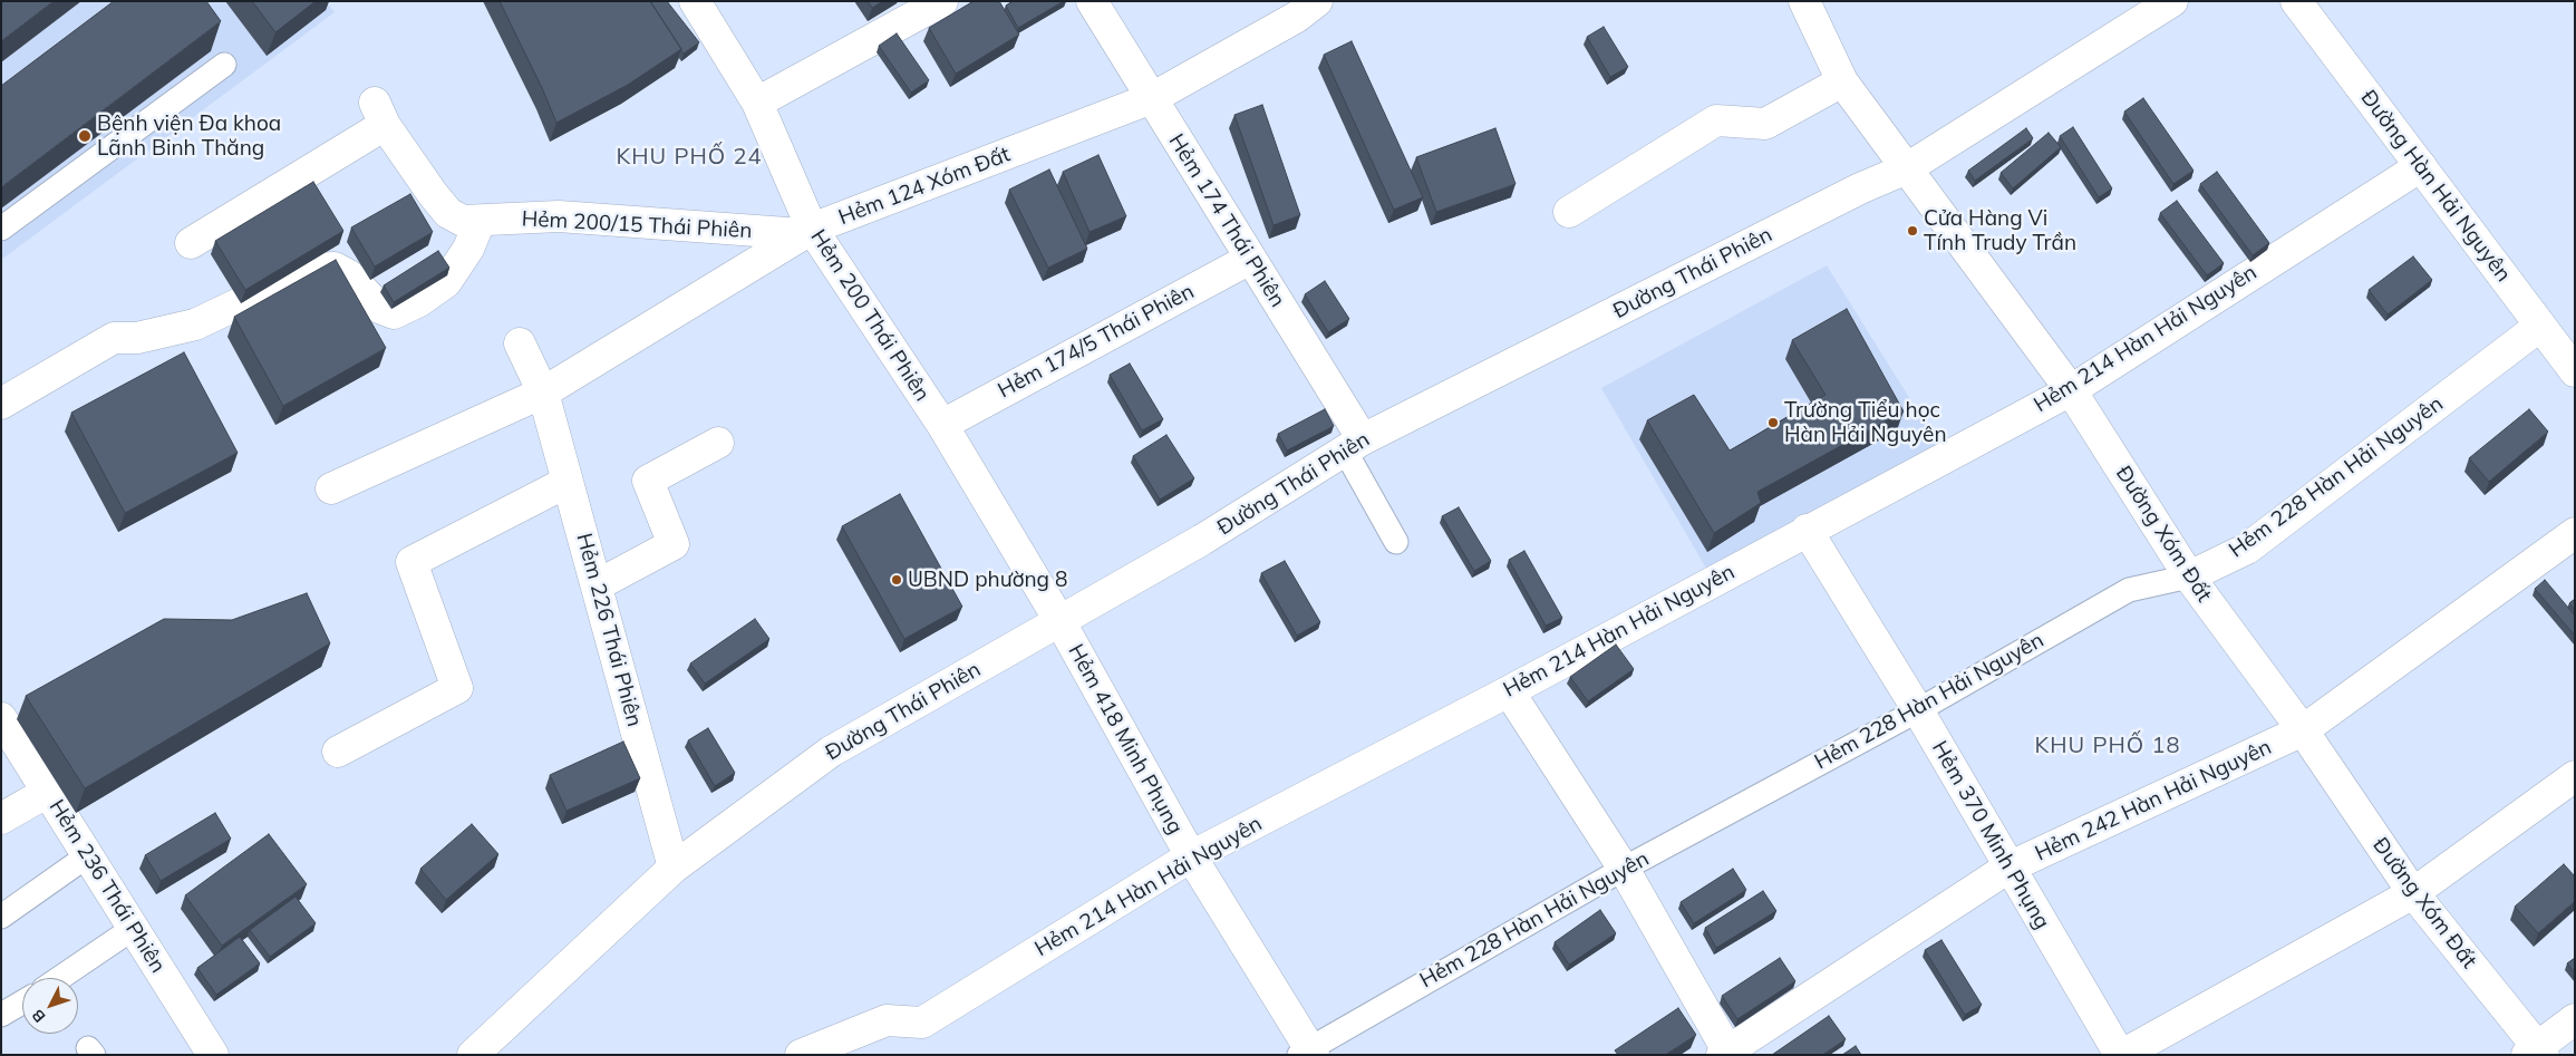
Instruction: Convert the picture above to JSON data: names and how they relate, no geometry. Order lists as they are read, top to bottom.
{
  "streets": {
    "street": [
      "Hẻm 124 Xóm Đất",
      "Đường Hàn Hải Nguyên",
      "Hẻm 174 Thái Phiên",
      "Hẻm 200/15 Thái Phiên",
      "Đường Thái Phiên",
      "Hẻm 200 Thái Phiên",
      "Hẻm 214 Hàn Hải Nguyên",
      "Hẻm 174/5 Thái Phiên",
      "Hẻm 228 Hàn Hải Nguyên",
      "Đường Xóm Đất",
      "Hẻm 226 Thái Phiên",
      "Hẻm 418 Minh Phụng",
      "Hẻm 242 Hàn Hải Nguyên",
      "Hẻm 370 Minh Phụng",
      "Hẻm 236 Thái Phiên"
    ]
  },
  "crossings": [
    ["Hẻm 124 Xóm Đất", "Hẻm 174 Thái Phiên"],
    ["Hẻm 124 Xóm Đất", "Hẻm 200/15 Thái Phiên"],
    ["Hẻm 124 Xóm Đất", "Hẻm 200 Thái Phiên"],
    ["Hẻm 124 Xóm Đất", "Hẻm 226 Thái Phiên"],
    ["Đường Hàn Hải Nguyên", "Hẻm 214 Hàn Hải Nguyên"],
    ["Đường Hàn Hải Nguyên", "Hẻm 228 Hàn Hải Nguyên"],
    ["Hẻm 174 Thái Phiên", "Đường Thái Phiên"],
    ["Hẻm 174 Thái Phiên", "Hẻm 174/5 Thái Phiên"],
    ["Hẻm 200/15 Thái Phiên", "Hẻm 200 Thái Phiên"],
    ["Đường Thái Phiên", "Hẻm 200 Thái Phiên"],
    ["Đường Thái Phiên", "Đường Xóm Đất"],
    ["Đường Thái Phiên", "Hẻm 226 Thái Phiên"],
    ["Đường Thái Phiên", "Hẻm 418 Minh Phụng"],
    ["Hẻm 200 Thái Phiên", "Hẻm 174/5 Thái Phiên"],
    ["Hẻm 200 Thái Phiên", "Hẻm 418 Minh Phụng"],
    ["Hẻm 214 Hàn Hải Nguyên", "Đường Xóm Đất"],
    ["Hẻm 214 Hàn Hải Nguyên", "Hẻm 418 Minh Phụng"],
    ["Hẻm 214 Hàn Hải Nguyên", "Hẻm 370 Minh Phụng"],
    ["Hẻm 228 Hàn Hải Nguyên", "Đường Xóm Đất"],
    ["Hẻm 228 Hàn Hải Nguyên", "Hẻm 418 Minh Phụng"],
    ["Hẻm 228 Hàn Hải Nguyên", "Hẻm 370 Minh Phụng"],
    ["Đường Xóm Đất", "Hẻm 242 Hàn Hải Nguyên"],
    ["Hẻm 242 Hàn Hải Nguyên", "Hẻm 370 Minh Phụng"]
  ],
  "districts": ["KHU PHỐ 24", "KHU PHỐ 18"],
  "places": [
    "Bệnh viện Đa khoa Lãnh Binh Thăng",
    "Cửa Hàng Vi Tính Trudy Trần",
    "Trường Tiểu học Hàn Hải Nguyên",
    "UBND phường 8"
  ],
  "north": "bottom left"
}
